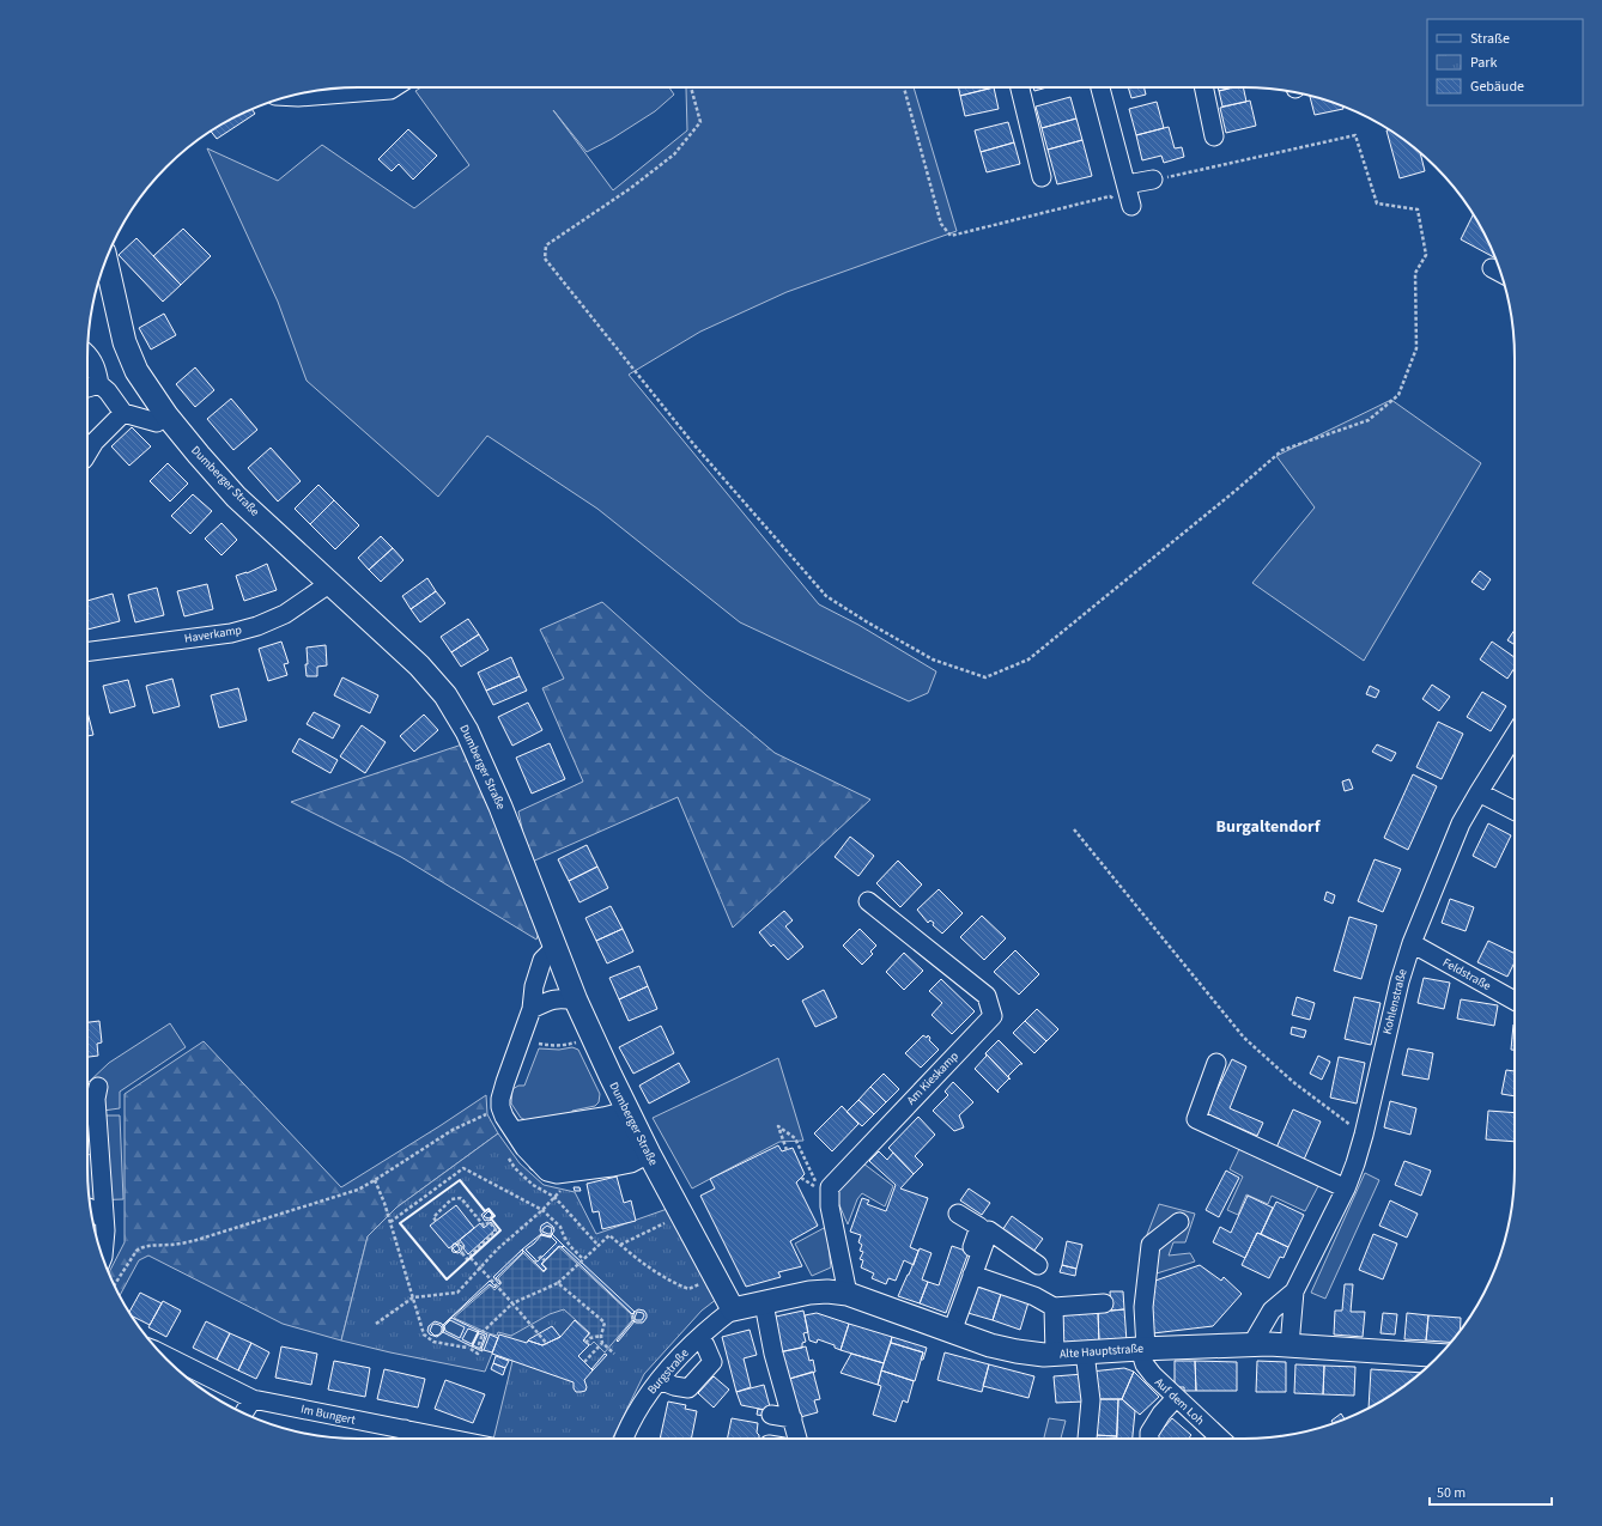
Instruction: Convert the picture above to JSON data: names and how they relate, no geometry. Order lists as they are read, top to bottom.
{
  "streets": {
    "main road": ["Dumberger Straße", "Alte Hauptstraße"],
    "street": [
      "Haverkamp",
      "Feldstraße",
      "Kohlenstraße",
      "Am Kieskamp",
      "Burgstraße",
      "Auf dem Loh",
      "Im Bungert"
    ]
  },
  "crossings": [
    ["Dumberger Straße", "Haverkamp"],
    ["Dumberger Straße", "Alte Hauptstraße"],
    ["Dumberger Straße", "Burgstraße"],
    ["Feldstraße", "Kohlenstraße"],
    ["Kohlenstraße", "Alte Hauptstraße"],
    ["Am Kieskamp", "Alte Hauptstraße"],
    ["Alte Hauptstraße", "Burgstraße"],
    ["Alte Hauptstraße", "Auf dem Loh"]
  ],
  "districts": ["Burgaltendorf"],
  "legend": ["Straße", "Park", "Gebäude"],
  "scale_bar": "50 m"
}
